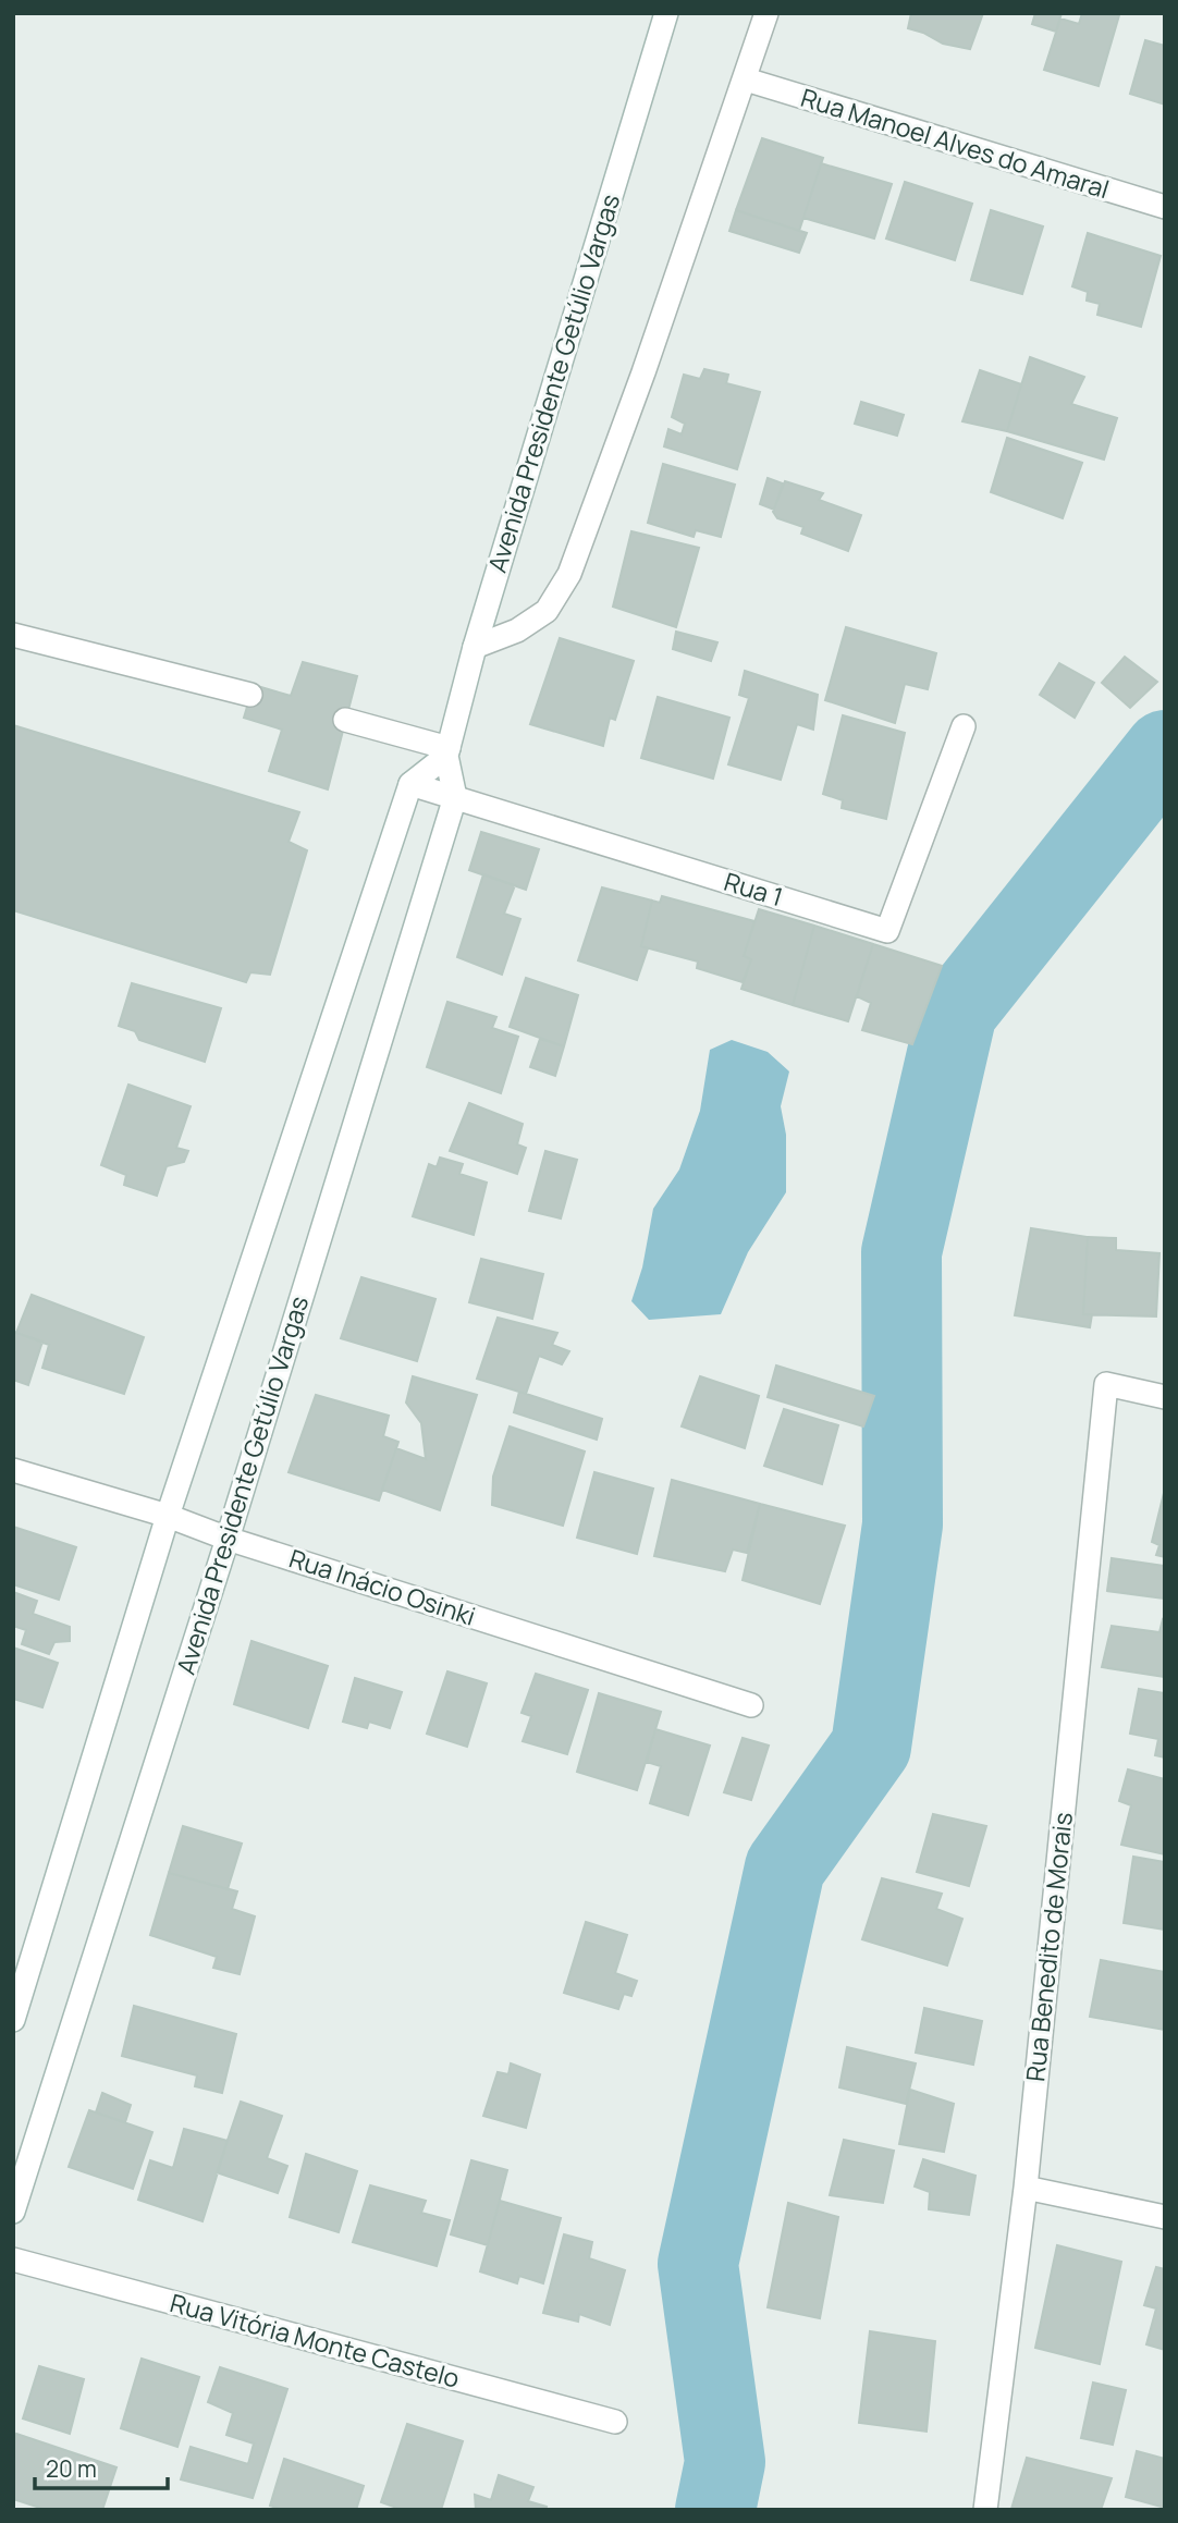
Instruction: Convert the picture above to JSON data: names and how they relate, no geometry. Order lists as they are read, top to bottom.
{
  "streets": {
    "street": [
      "Rua Manoel Alves do Amaral",
      "Avenida Presidente Getúlio Vargas",
      "Rua 1",
      "Rua Inácio Osinki",
      "Rua Benedito de Morais",
      "Rua Vitória Monte Castelo"
    ]
  },
  "crossings": [
    ["Avenida Presidente Getúlio Vargas", "Rua 1"],
    ["Avenida Presidente Getúlio Vargas", "Rua Inácio Osinki"]
  ],
  "scale_bar": "20 m"
}
